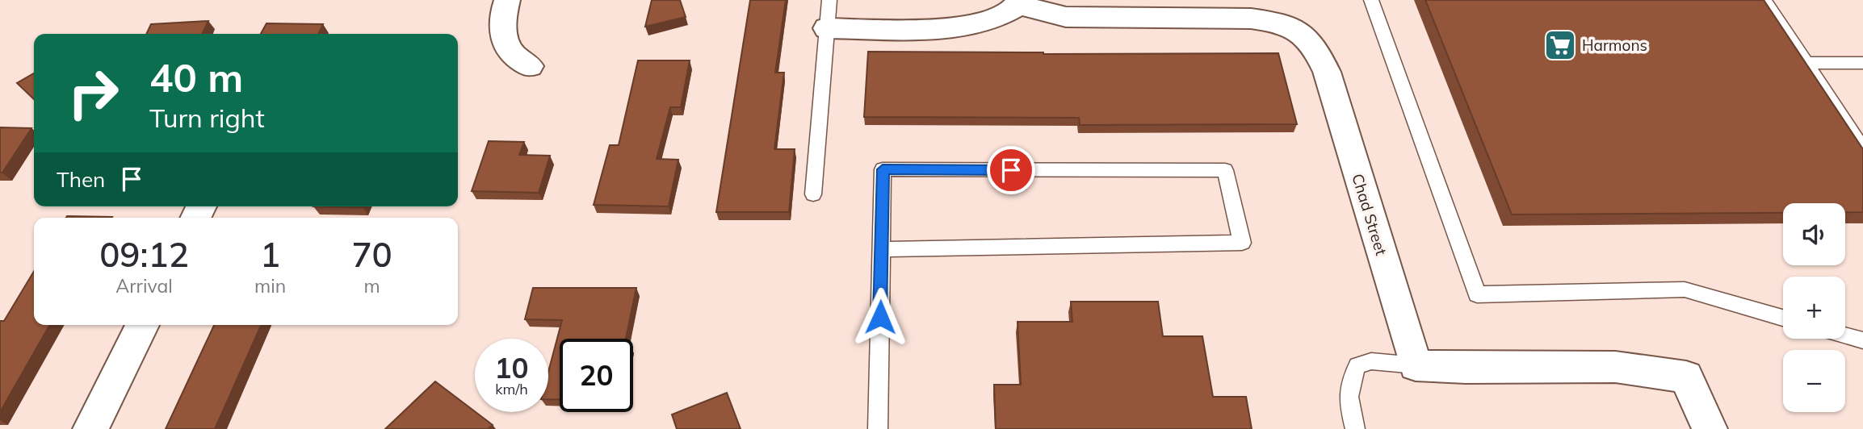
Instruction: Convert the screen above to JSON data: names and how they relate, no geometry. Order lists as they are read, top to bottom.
{
  "streets": {
    "street": ["Chad Street"]
  },
  "places": {
    "supermarket": ["Harmons"]
  },
  "page": {
    "turn": ["40 m", "Turn right"],
    "then": "Then",
    "map_buttons": ["+", "−"],
    "eta": [
      "09:12",
      "Arrival",
      "1",
      "min",
      "70",
      "m"
    ],
    "speed": "10 km/h",
    "limit": "20"
  }
}
